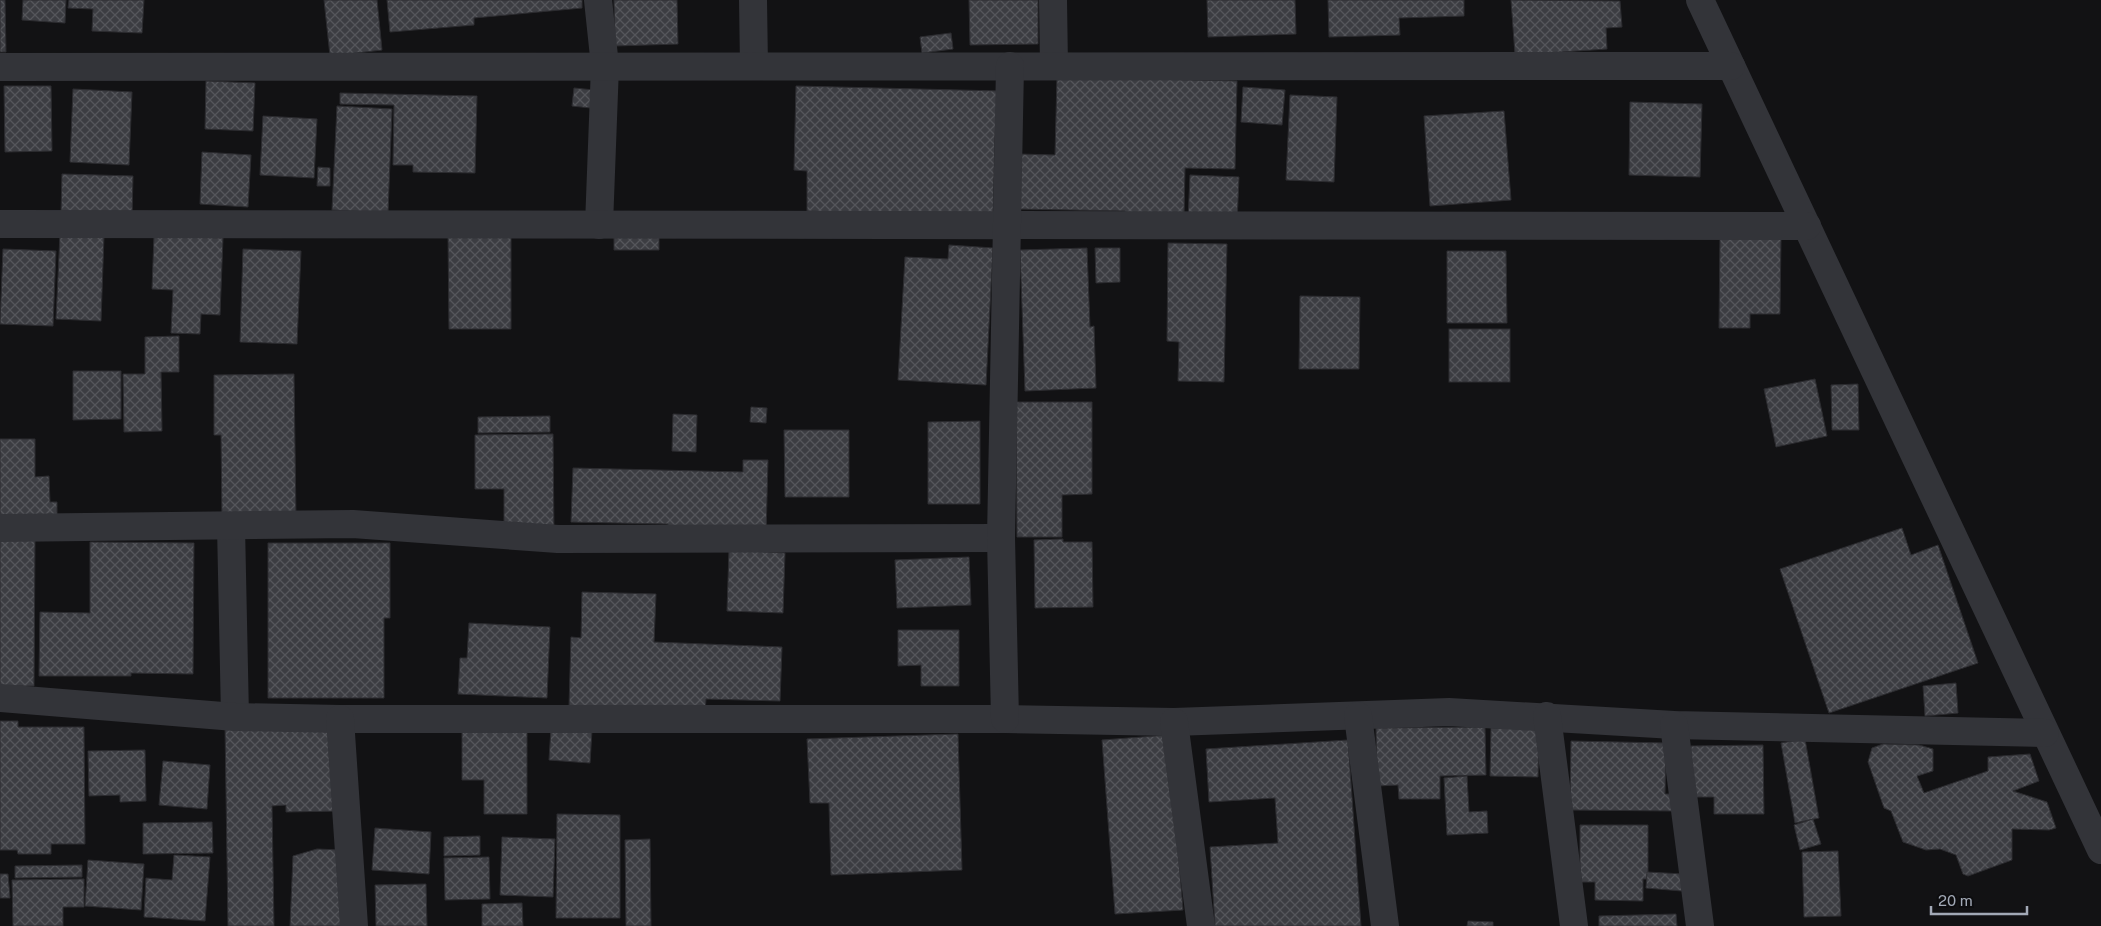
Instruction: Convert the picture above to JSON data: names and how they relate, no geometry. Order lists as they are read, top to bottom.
{
  "scale_bar": "20 m"
}
